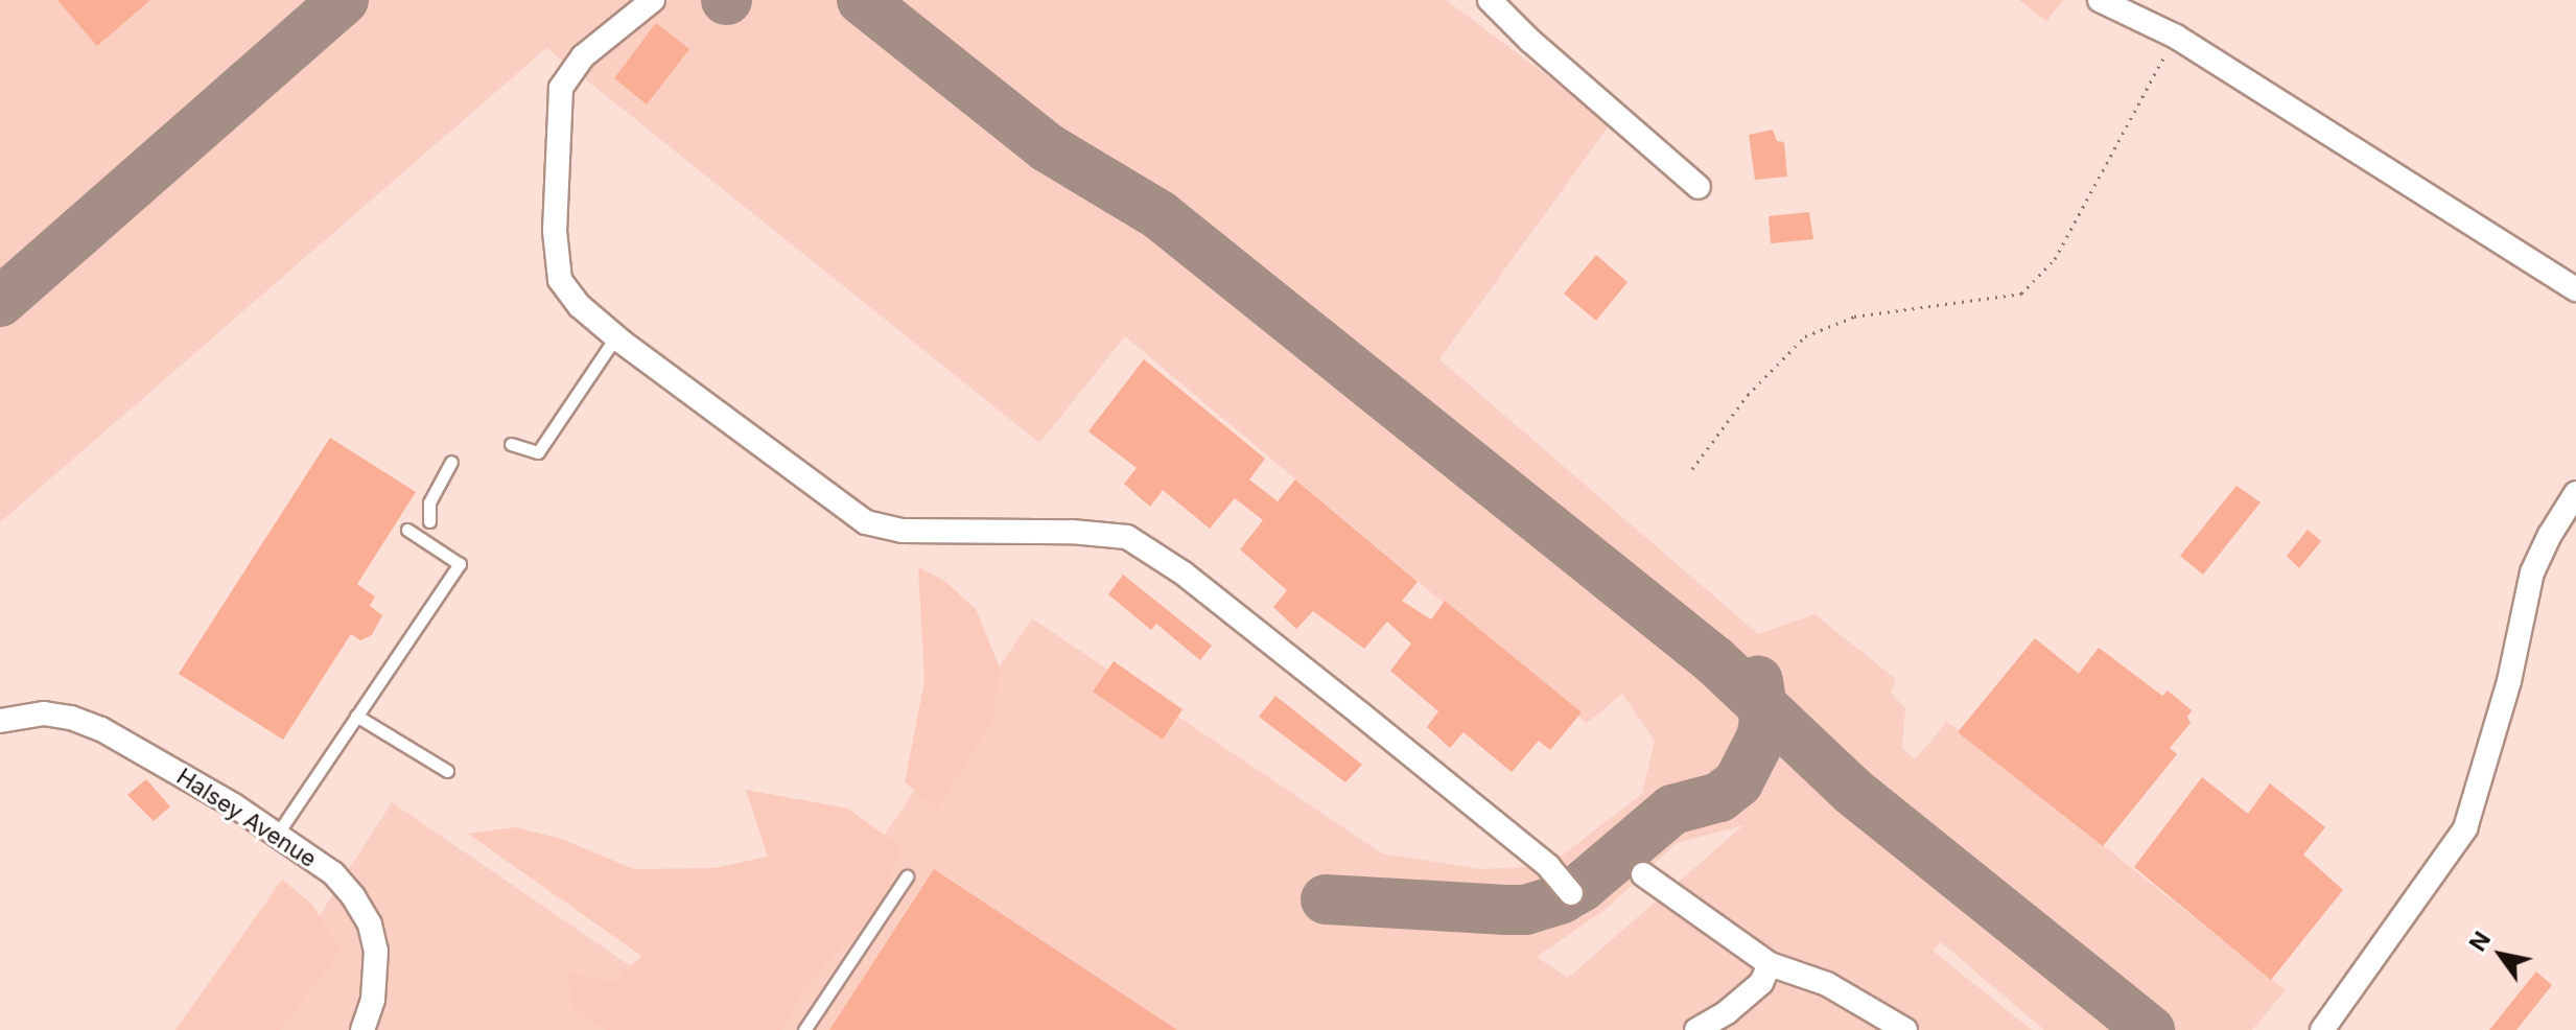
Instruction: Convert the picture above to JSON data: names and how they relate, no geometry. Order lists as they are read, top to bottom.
{
  "streets": {
    "street": ["Halsey Avenue"]
  },
  "north": "top left"
}
